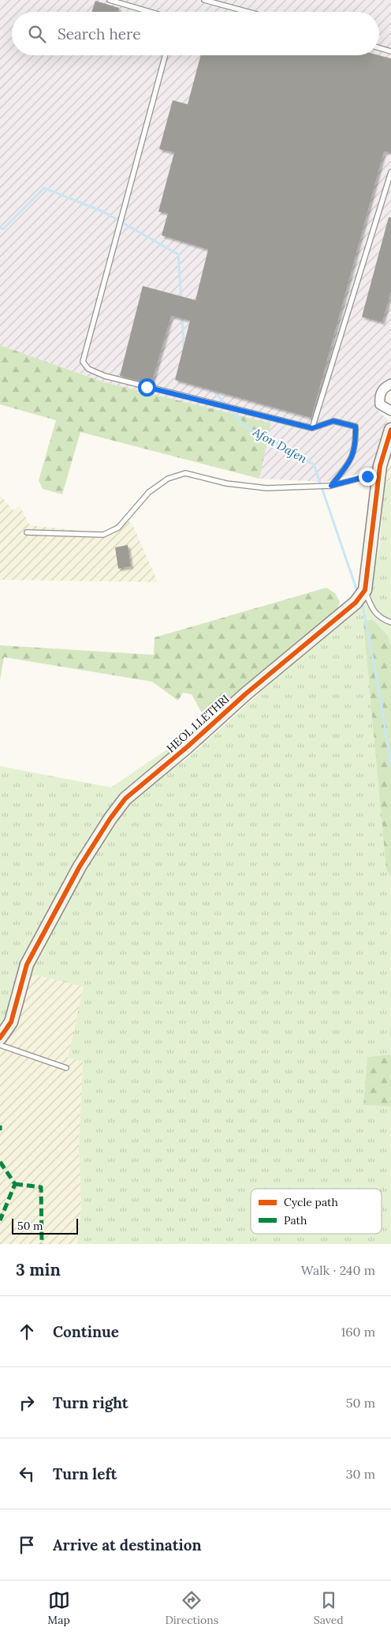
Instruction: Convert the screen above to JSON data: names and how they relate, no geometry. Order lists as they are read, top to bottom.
{
  "streets": {
    "street": ["HEOL LLETHRI"]
  },
  "water": ["Afon Dafen"],
  "legend": ["Cycle path", "Path"],
  "scale_bar": "50 m",
  "page": {
    "search": "Search here",
    "scale": "50 m",
    "heading": ["3 min", "Walk · 240 m"],
    "list": [
      ["Continue", "160 m"],
      ["Turn right", "50 m"],
      ["Turn left", "30 m"],
      "Arrive at destination"
    ],
    "nav": ["Map", "Directions", "Saved"]
  }
}
